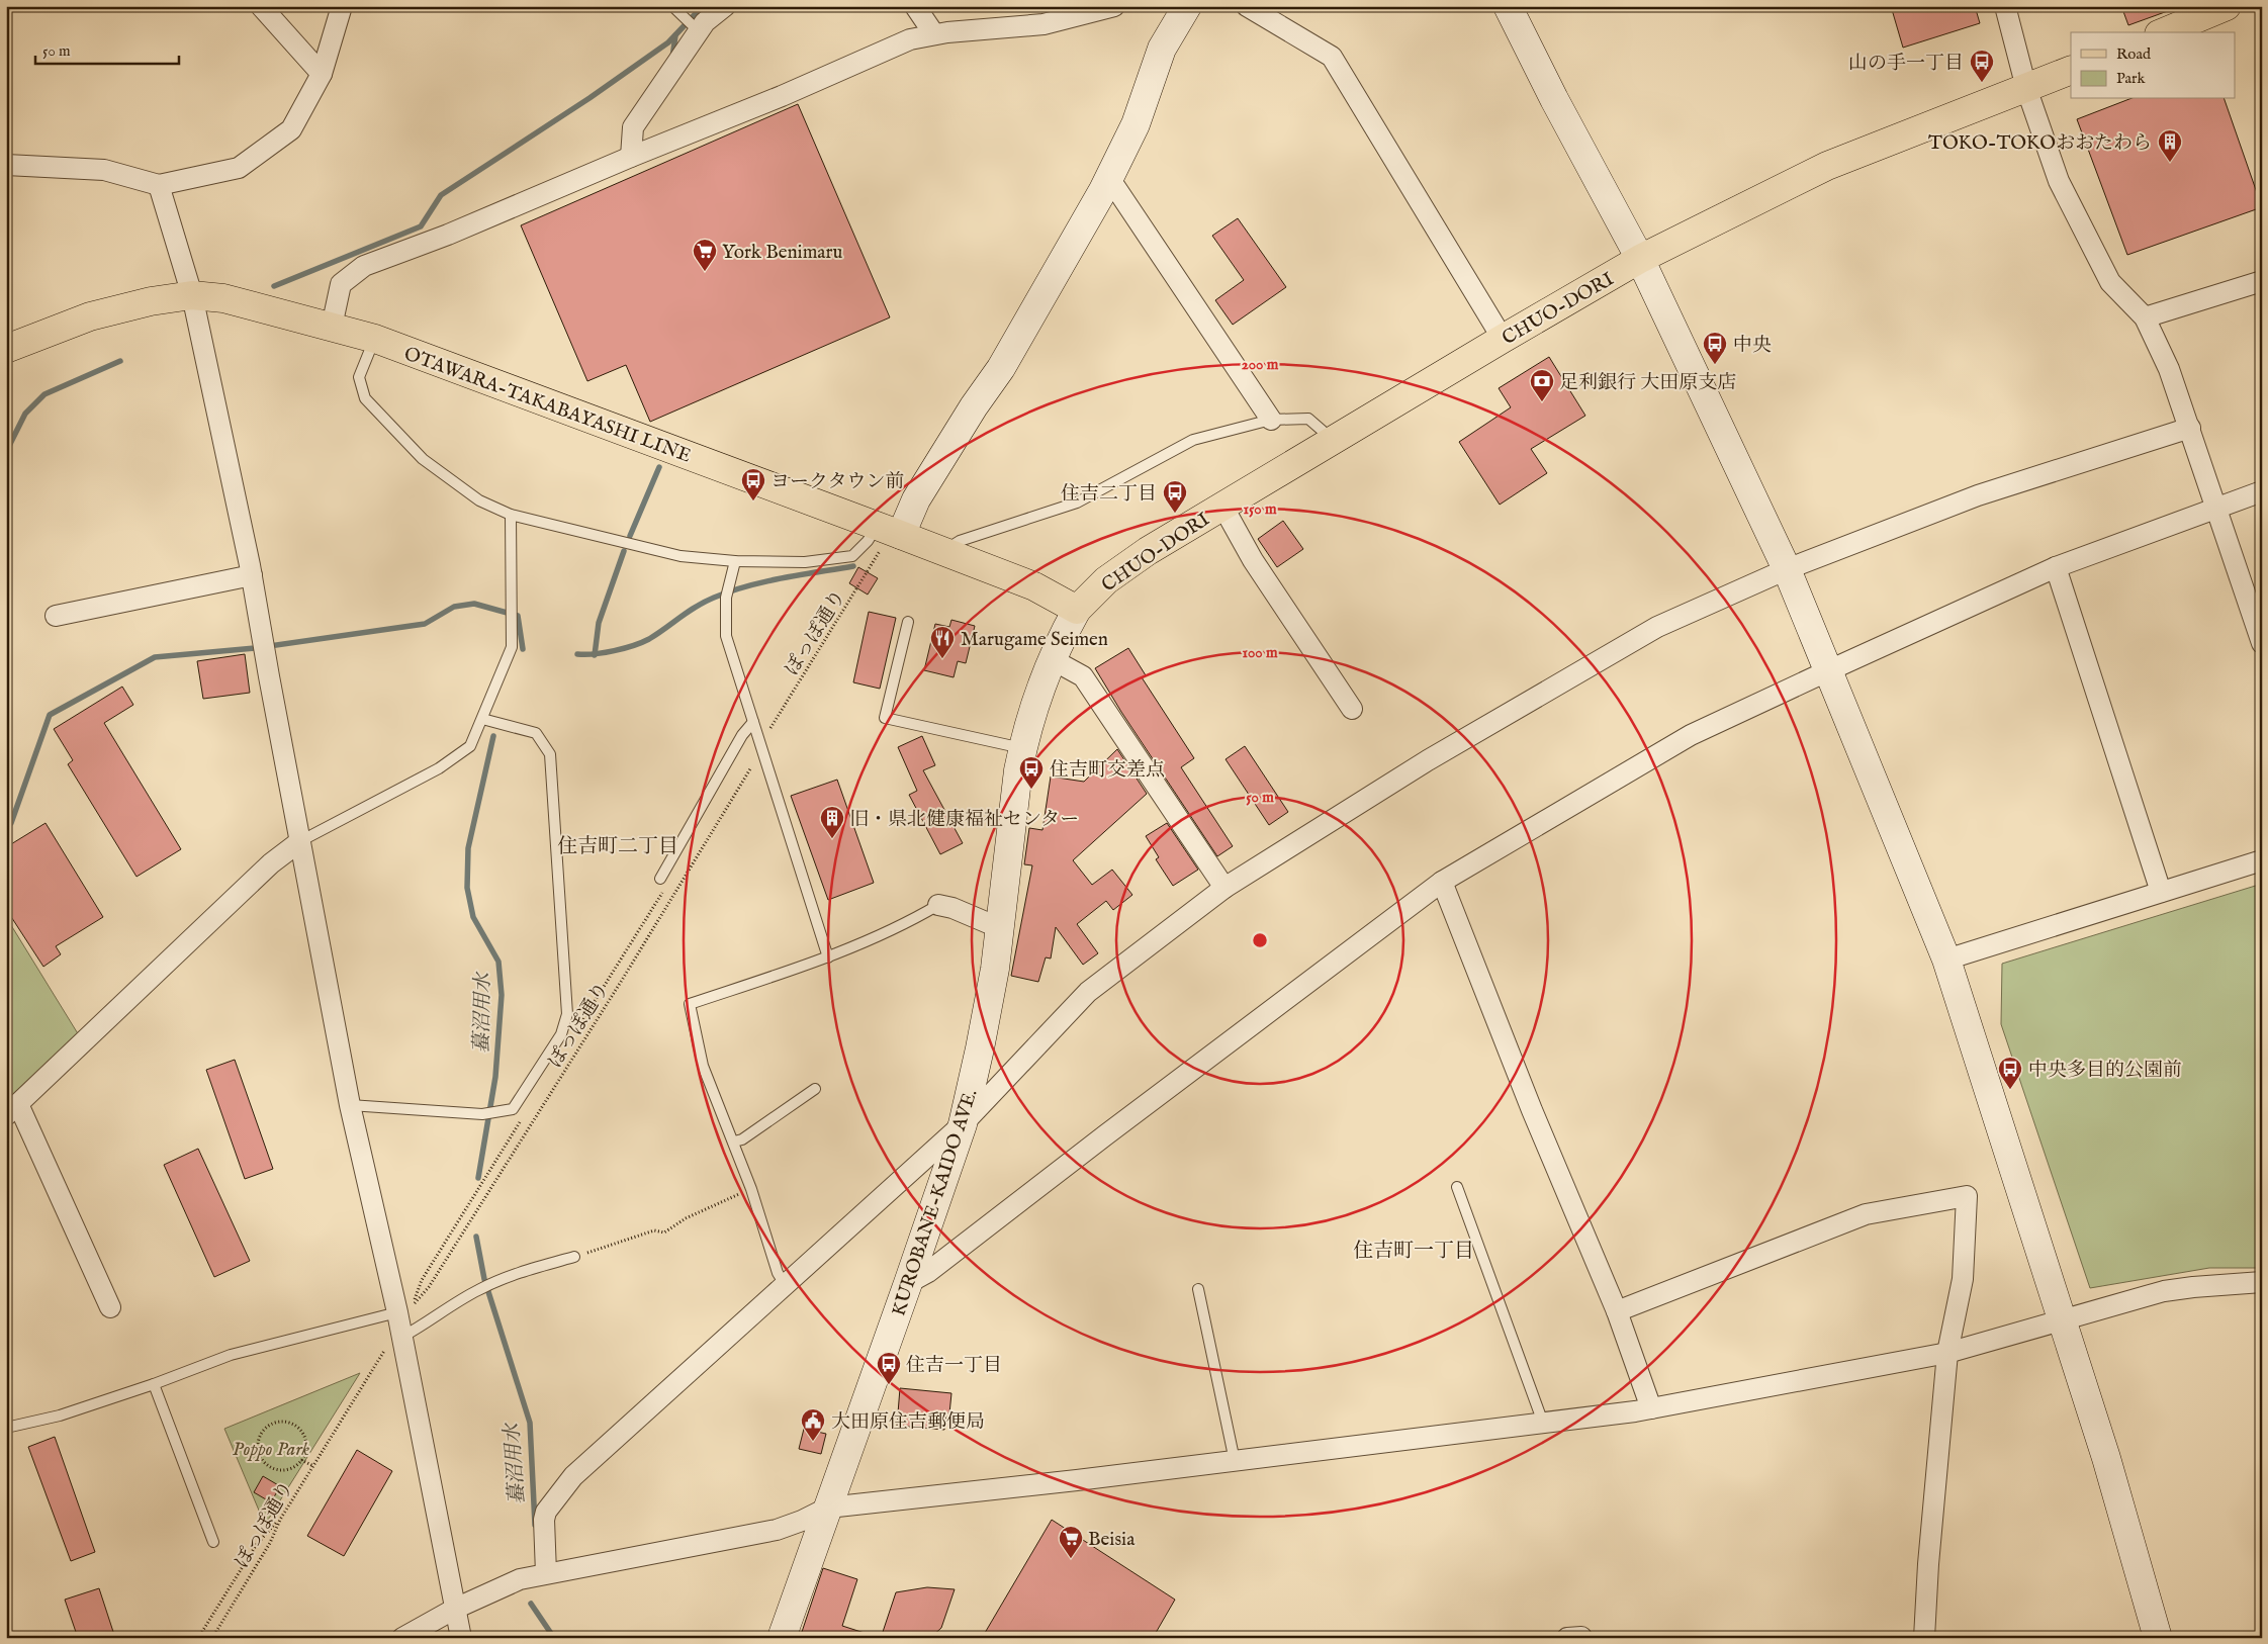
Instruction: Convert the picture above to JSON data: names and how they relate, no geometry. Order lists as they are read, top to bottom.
{
  "streets": {
    "main road": ["CHUO-DORI", "OTAWARA-TAKABAYASHI LINE"],
    "street": ["KUROBANE-KAIDO AVE."],
    "path": ["ぽっぽ通り"]
  },
  "crossings": [
    ["CHUO-DORI", "OTAWARA-TAKABAYASHI LINE"],
    ["CHUO-DORI", "KUROBANE-KAIDO AVE."],
    ["OTAWARA-TAKABAYASHI LINE", "ぽっぽ通り"],
    ["OTAWARA-TAKABAYASHI LINE", "KUROBANE-KAIDO AVE."]
  ],
  "districts": ["住吉町二丁目", "住吉町一丁目"],
  "water": ["蟇沼用水"],
  "parks": ["Poppo Park"],
  "places": {
    "bus stop": [
      "山の手一丁目",
      "中央",
      "ヨークタウン前",
      "住吉二丁目",
      "住吉町交差点",
      "中央多目的公園前",
      "住吉一丁目"
    ],
    "building": ["TOKO-TOKOおおたわら", "旧・県北健康福祉センター"],
    "supermarket": ["York Benimaru", "Beisia"],
    "bank": ["足利銀行 大田原支店"],
    "restaurant": ["Marugame Seimen"],
    "public building": ["大田原住吉郵便局"]
  },
  "legend": ["Road", "Park"],
  "scale_bar": "50 m",
  "rings": [
    "200 m",
    "150 m",
    "100 m",
    "50 m"
  ]
}
